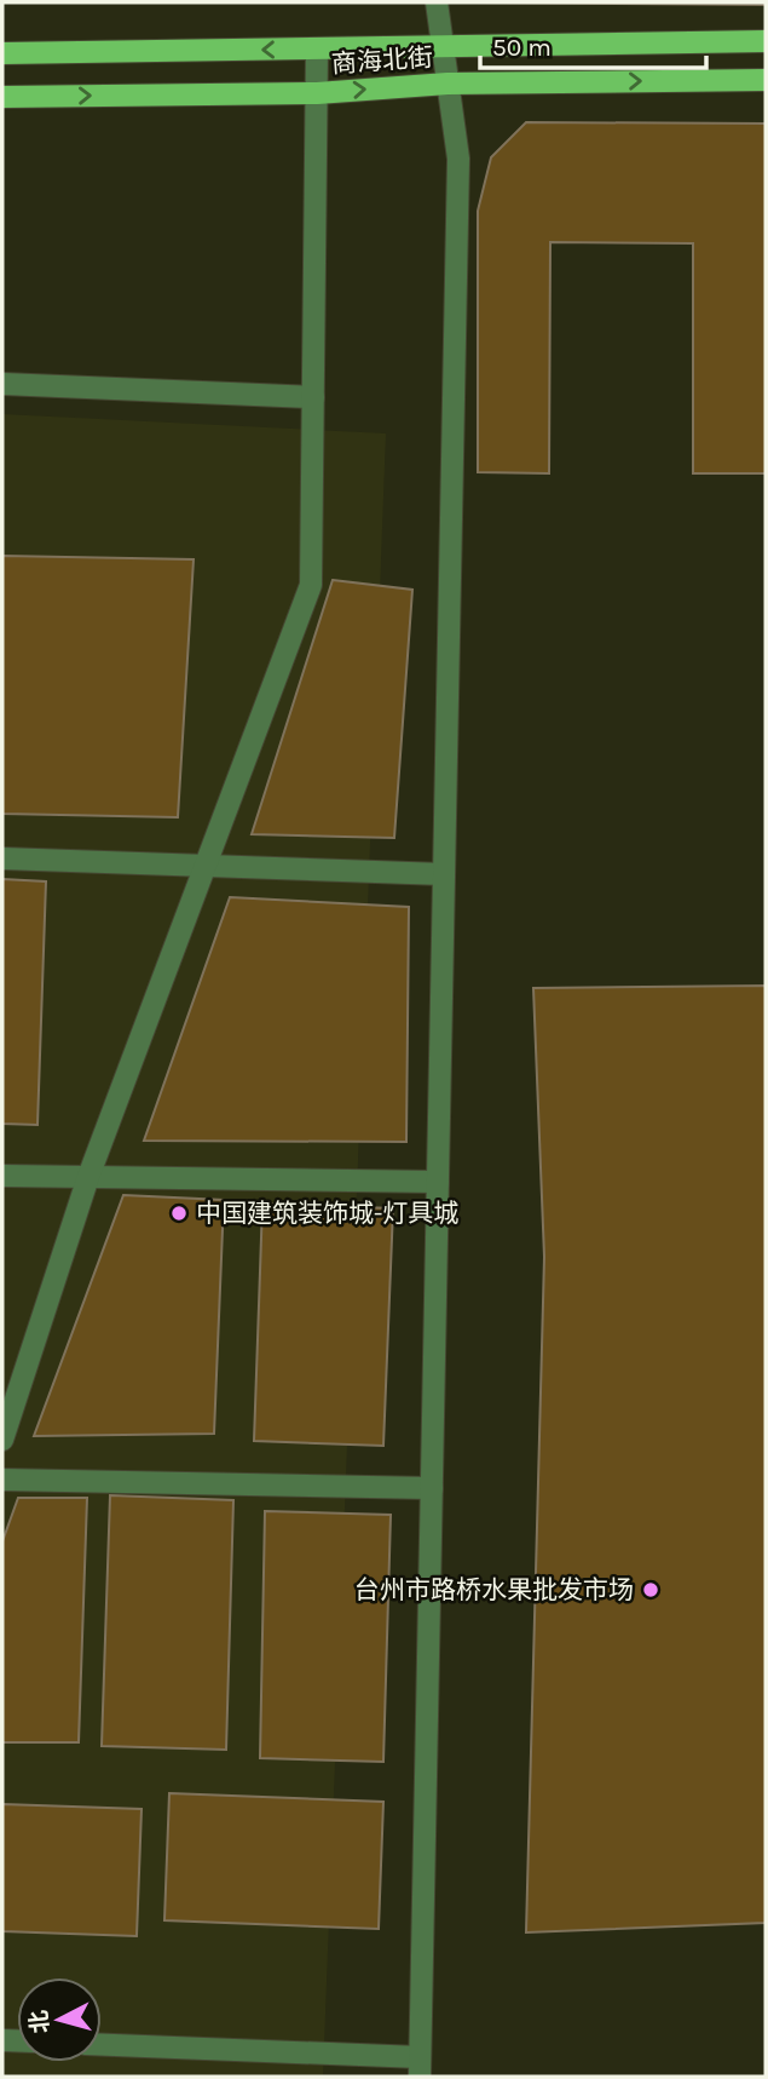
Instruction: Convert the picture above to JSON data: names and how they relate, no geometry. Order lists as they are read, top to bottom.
{
  "streets": {
    "main road": ["商海北街"]
  },
  "places": ["中国建筑装饰城-灯具城", "台州市路桥水果批发市场"],
  "scale_bar": "50 m",
  "north": "left"
}
